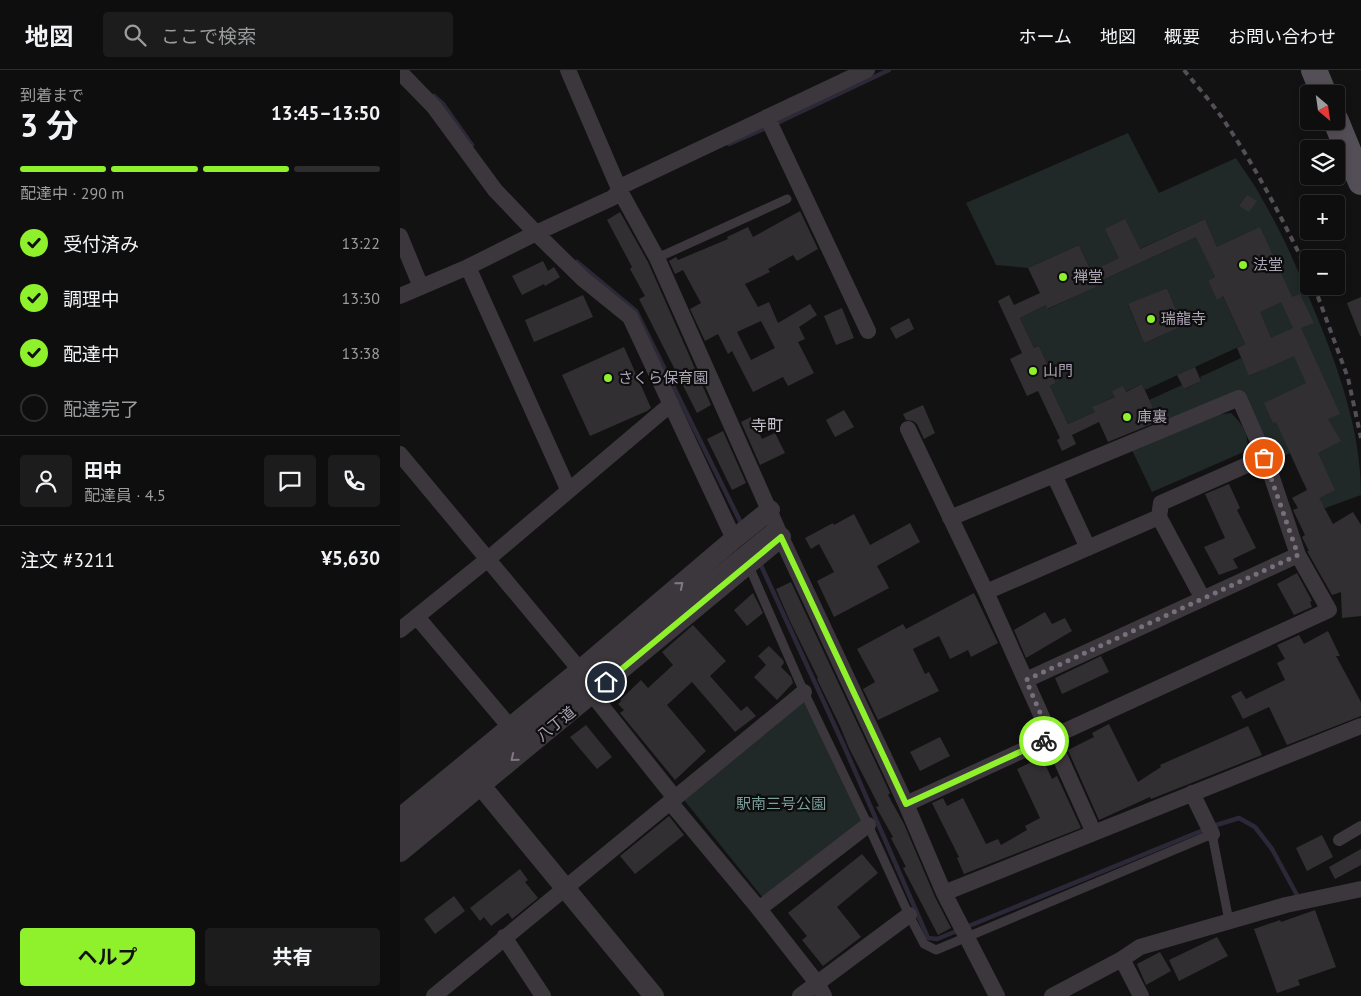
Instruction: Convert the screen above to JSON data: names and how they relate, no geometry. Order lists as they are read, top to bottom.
{
  "streets": {
    "street": ["八丁道"]
  },
  "districts": ["寺町"],
  "parks": ["駅南三号公園"],
  "places": [
    "法堂",
    "禅堂",
    "瑞龍寺",
    "山門",
    "さくら保育園",
    "庫裏"
  ],
  "north": "bottom right",
  "page": {
    "header": "地図",
    "search": "ここで検索",
    "nav": [
      "ホーム",
      "地図",
      "概要",
      "お問い合わせ"
    ],
    "heading": ["3 分", "到着まで", "13:45–13:50"],
    "panel": [
      "田中",
      "配達員 · 4.5",
      "注文 #3211",
      "¥5,630"
    ],
    "map_buttons": ["+", "−"],
    "bar": "配達中 · 290 m",
    "list": [
      ["受付済み", "13:22"],
      ["調理中", "13:30"],
      ["配達中", "13:38"],
      "配達完了"
    ],
    "buttons": ["ヘルプ", "共有"]
  }
}
